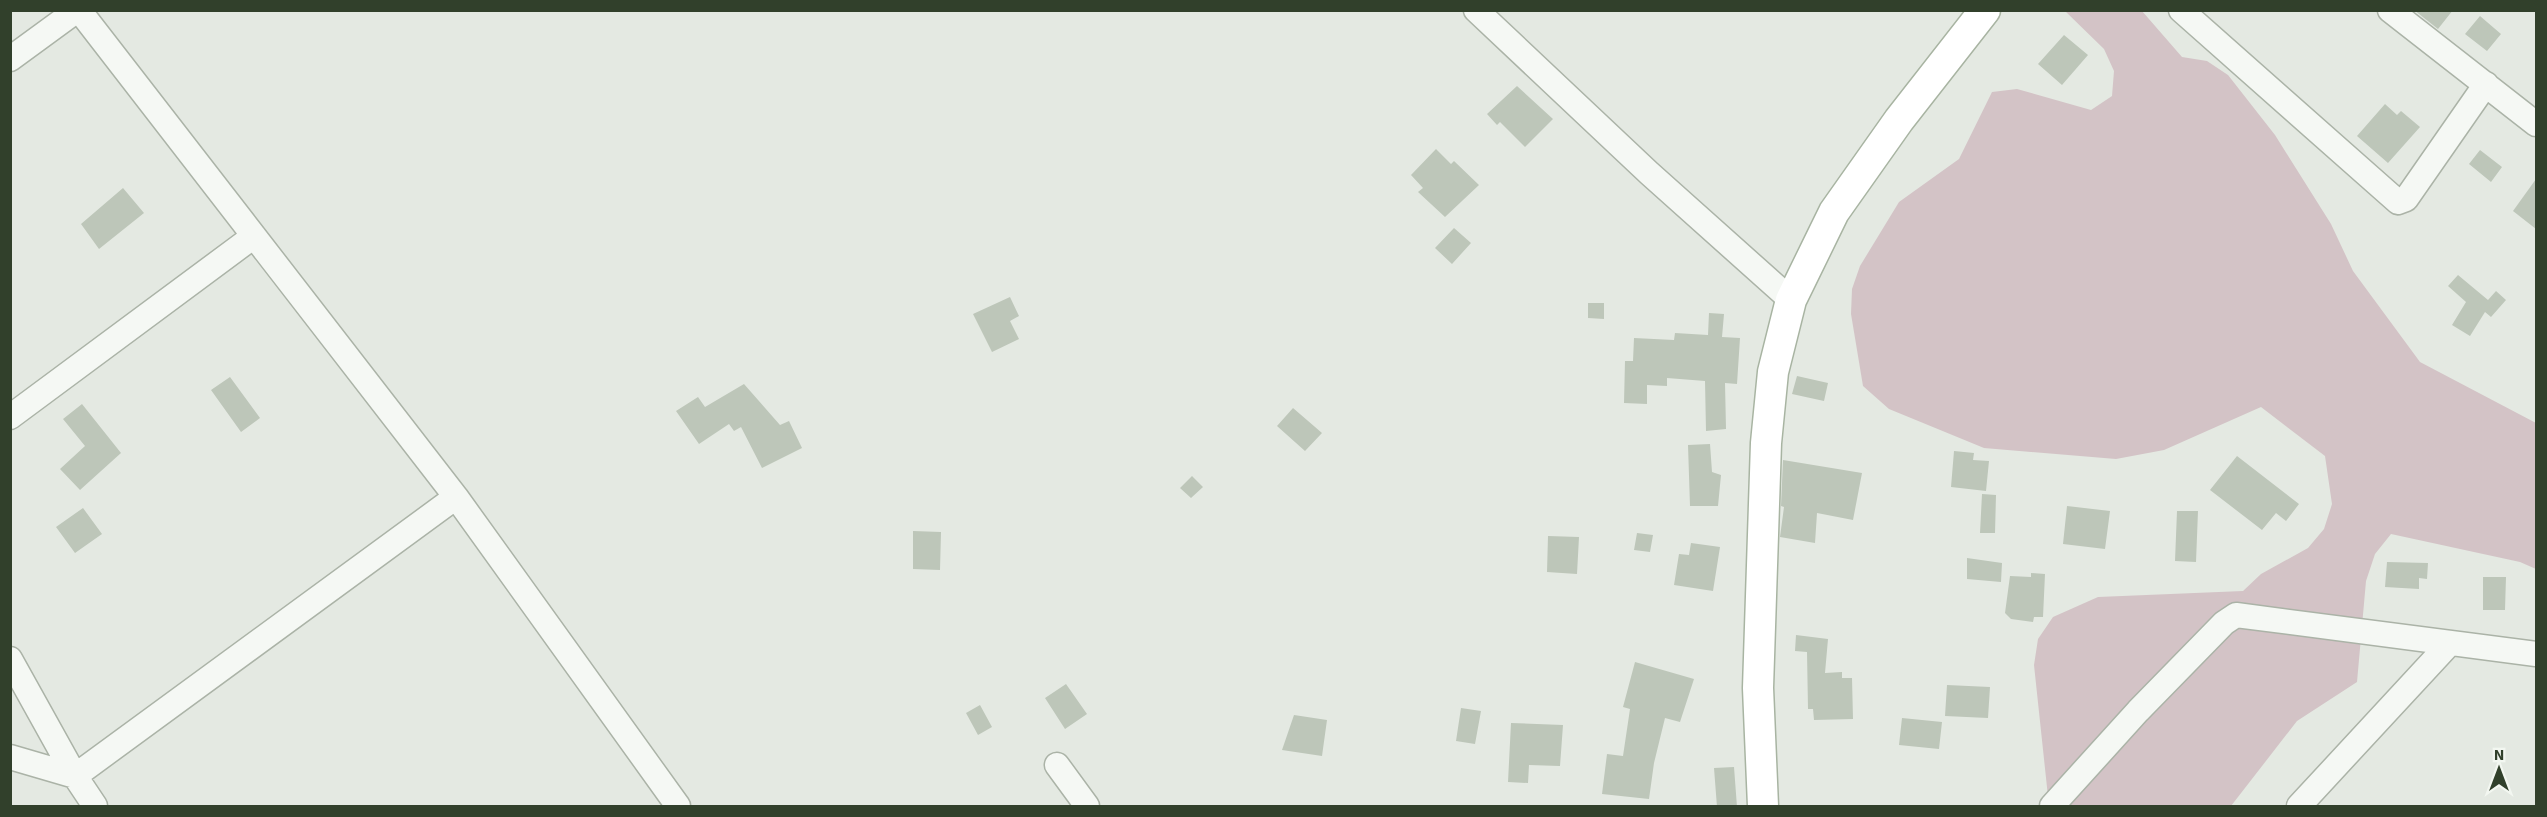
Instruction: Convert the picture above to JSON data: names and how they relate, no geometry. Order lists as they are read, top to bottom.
{
  "north": "top"
}
